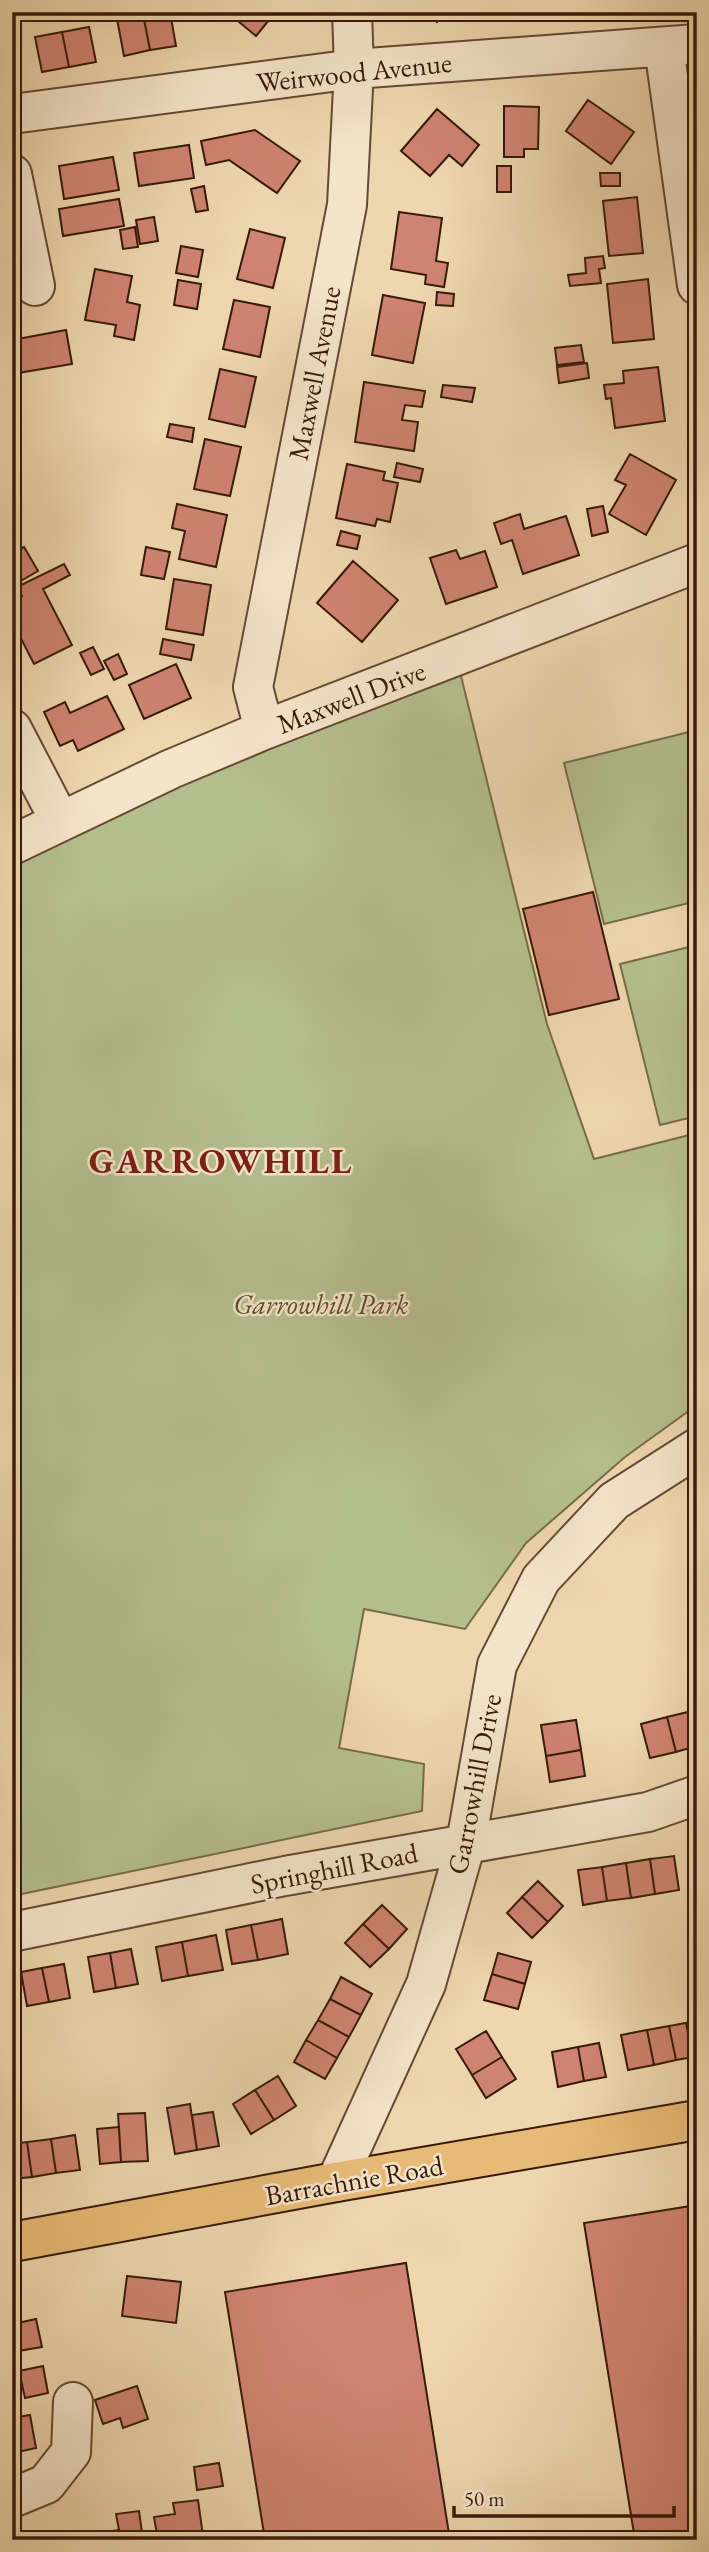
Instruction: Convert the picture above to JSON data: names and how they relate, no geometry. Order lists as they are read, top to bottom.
{
  "streets": {
    "main road": ["Barrachnie Road"],
    "street": [
      "Weirwood Avenue",
      "Maxwell Avenue",
      "Maxwell Drive",
      "Garrowhill Drive",
      "Springhill Road"
    ]
  },
  "crossings": [
    ["Weirwood Avenue", "Maxwell Avenue"],
    ["Maxwell Avenue", "Maxwell Drive"],
    ["Garrowhill Drive", "Springhill Road"],
    ["Garrowhill Drive", "Barrachnie Road"]
  ],
  "districts": ["GARROWHILL"],
  "parks": ["Garrowhill Park"],
  "scale_bar": "50 m"
}
